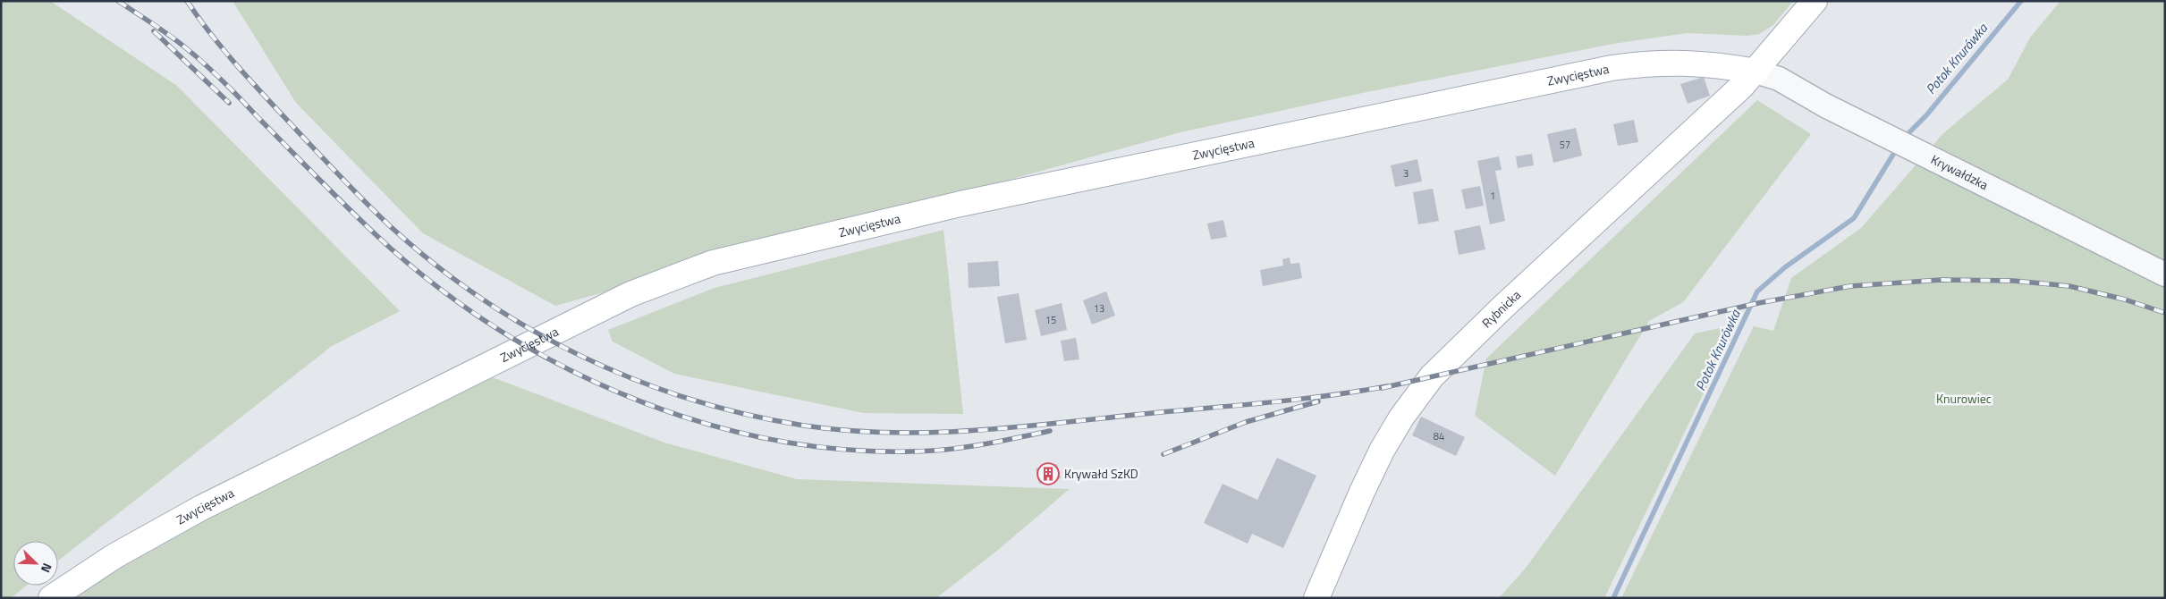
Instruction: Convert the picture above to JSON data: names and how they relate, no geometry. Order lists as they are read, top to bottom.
{
  "streets": {
    "main road": ["Zwycięstwa", "Rybnicka"],
    "street": ["Krywałdzka"]
  },
  "crossings": [
    ["Zwycięstwa", "Krywałdzka"],
    ["Zwycięstwa", "Rybnicka"],
    ["Krywałdzka", "Rybnicka"]
  ],
  "water": ["Potok Knurówka"],
  "parks": ["Knurowiec"],
  "places": {
    "building": ["Krywałd SzKD"]
  },
  "house_numbers": [
    "57",
    "3",
    "1",
    "13",
    "15",
    "84"
  ],
  "north": "bottom right"
}
